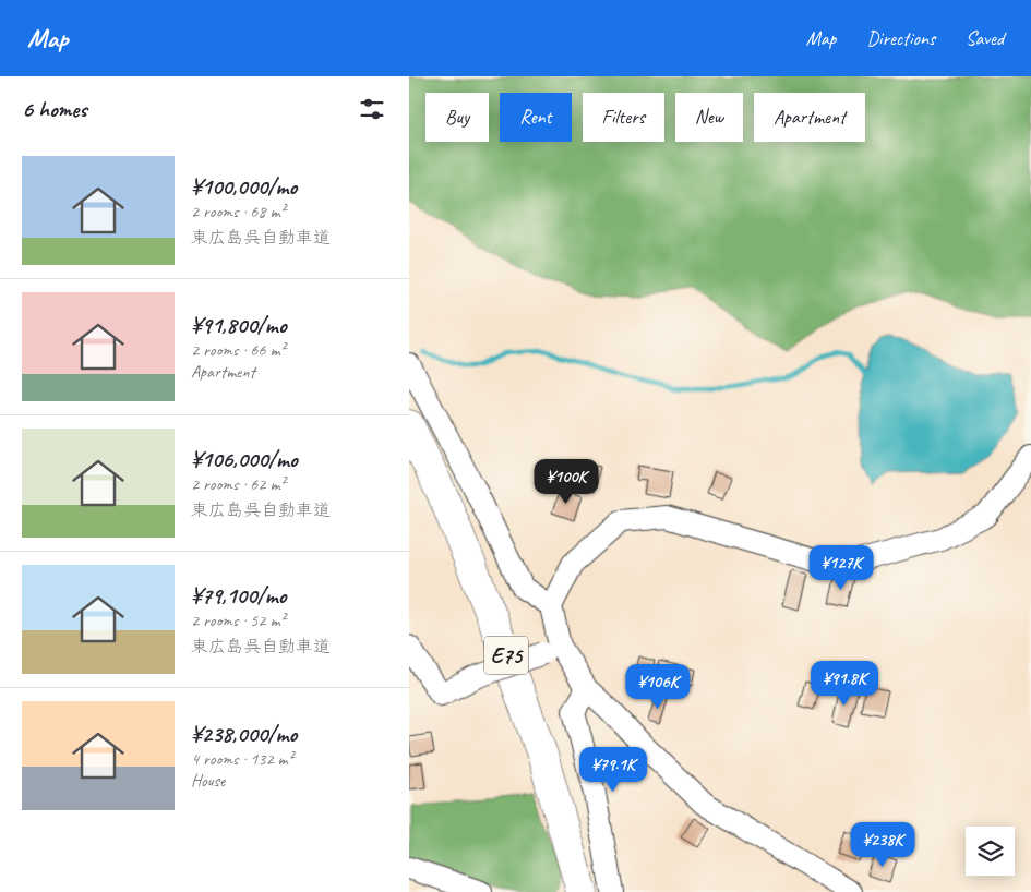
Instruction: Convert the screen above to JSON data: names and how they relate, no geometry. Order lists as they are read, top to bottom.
{
  "streets": {
    "highway": ["E75"]
  },
  "page": {
    "header": "Map",
    "nav": ["Map", "Directions", "Saved"],
    "heading": "6 homes",
    "chip": [
      "Buy",
      "Rent",
      "Filters",
      "New",
      "Apartment"
    ],
    "list": [
      {
        "name": "¥100,000/mo",
        "note": "2 rooms · 68 m² · 東広島呉自動車道"
      },
      {
        "name": "¥91,800/mo",
        "note": "2 rooms · 66 m² · Apartment"
      },
      {
        "name": "¥106,000/mo",
        "note": "2 rooms · 62 m² · 東広島呉自動車道"
      },
      {
        "name": "¥79,100/mo",
        "note": "2 rooms · 52 m² · 東広島呉自動車道"
      },
      {
        "name": "¥238,000/mo",
        "note": "4 rooms · 132 m² · House"
      }
    ],
    "price": [
      "¥100K",
      "¥127K",
      "¥91.8K",
      "¥106K",
      "¥79.1K",
      "¥238K"
    ]
  }
}
